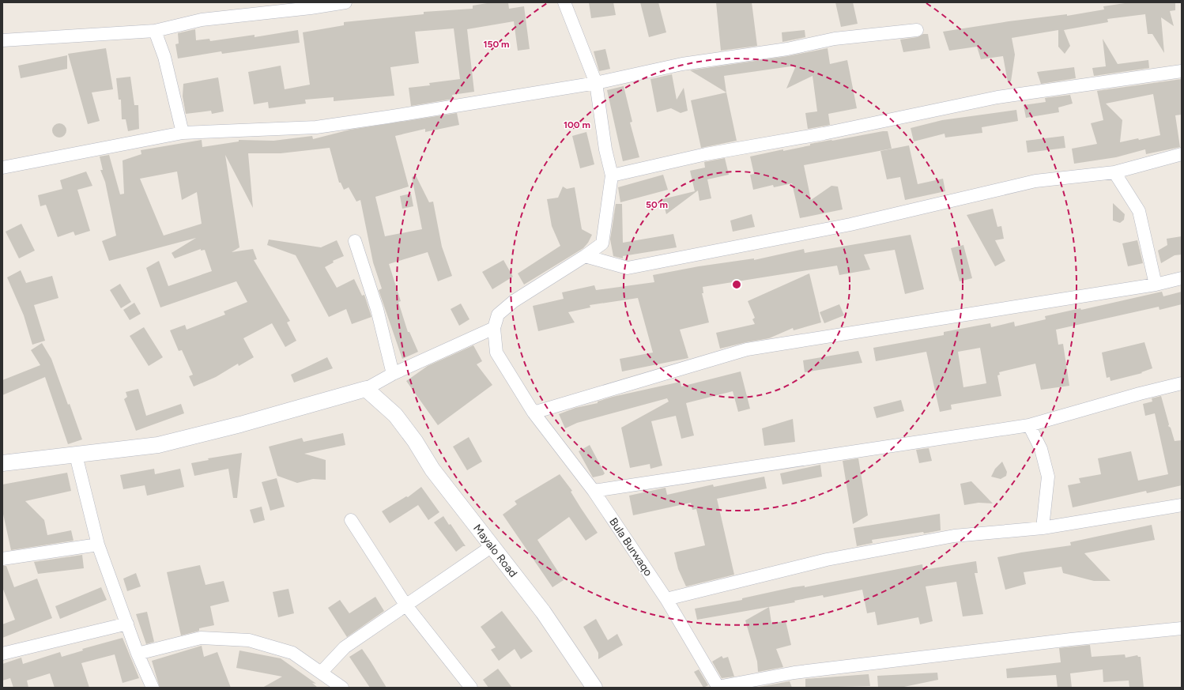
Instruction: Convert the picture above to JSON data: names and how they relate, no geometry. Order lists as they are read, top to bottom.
{
  "streets": {
    "street": ["Bula Burwaqo", "Mayalo Road"]
  },
  "rings": ["150 m", "100 m", "50 m"]
}
